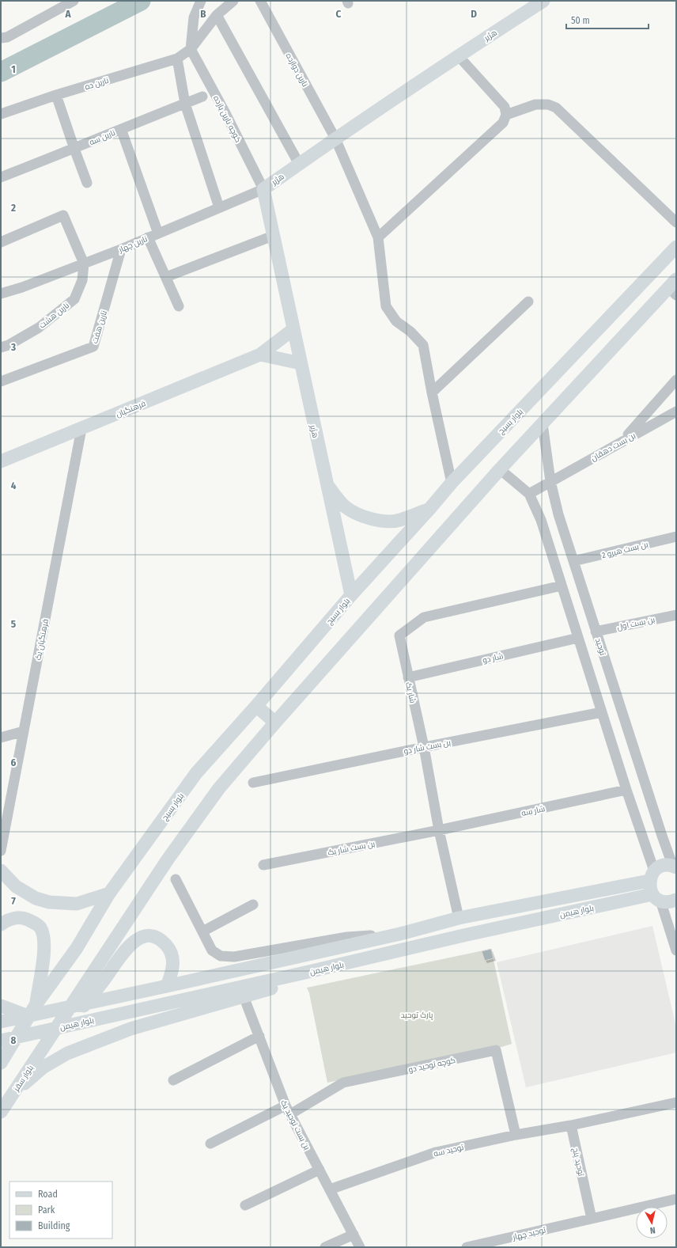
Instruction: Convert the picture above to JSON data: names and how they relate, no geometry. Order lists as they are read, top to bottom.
{
  "streets": {
    "main road": [
      "هژیر",
      "فرهنگیان",
      "بلوار بسیج",
      "بلوار هیمن",
      "بلوار سقز"
    ],
    "street": [
      "نارین دوازده",
      "نارین ده",
      "کوچه نارین یازده",
      "نارین سه",
      "نارین چهار",
      "نارین هشت",
      "نارین هفت",
      "بن بست دهقان",
      "بن بست هیرو 2",
      "بن بست اول",
      "فرهنگیان یک",
      "توحید",
      "شار دو",
      "شار یک",
      "بن بست شار دو",
      "شار سه",
      "بن بست شار یک",
      "کوچه توحید دو",
      "بن بست توحید یک",
      "توحید سه",
      "توحید پنج",
      "توحید چهار"
    ]
  },
  "crossings": [
    ["هژیر", "نارین دوازده"],
    ["هژیر", "کوچه نارین یازده"],
    ["هژیر", "نارین چهار"],
    ["هژیر", "فرهنگیان"],
    ["هژیر", "بلوار بسیج"],
    ["نارین دوازده", "بلوار بسیج"],
    ["نارین ده", "کوچه نارین یازده"],
    ["کوچه نارین یازده", "نارین چهار"],
    ["نارین چهار", "نارین هشت"],
    ["نارین چهار", "نارین هفت"],
    ["فرهنگیان", "فرهنگیان یک"],
    ["بن بست دهقان", "توحید"],
    ["بن بست هیرو 2", "توحید"],
    ["بن بست اول", "توحید"],
    ["توحید", "بلوار هیمن"],
    ["شار دو", "شار یک"],
    ["شار یک", "بن بست شار دو"],
    ["شار یک", "شار سه"],
    ["شار یک", "بن بست شار یک"],
    ["شار یک", "بلوار هیمن"],
    ["شار سه", "بن بست شار یک"],
    ["کوچه توحید دو", "بن بست توحید یک"],
    ["کوچه توحید دو", "توحید سه"],
    ["بن بست توحید یک", "توحید سه"],
    ["توحید سه", "توحید پنج"],
    ["توحید پنج", "توحید چهار"]
  ],
  "parks": ["پارک توحید"],
  "legend": ["Road", "Park", "Building"],
  "scale_bar": "50 m",
  "north": "bottom",
  "grid": {
    "columns": [
      "A",
      "B",
      "C",
      "D"
    ],
    "rows": [
      "1",
      "2",
      "3",
      "4",
      "5",
      "6",
      "7",
      "8"
    ]
  }
}
